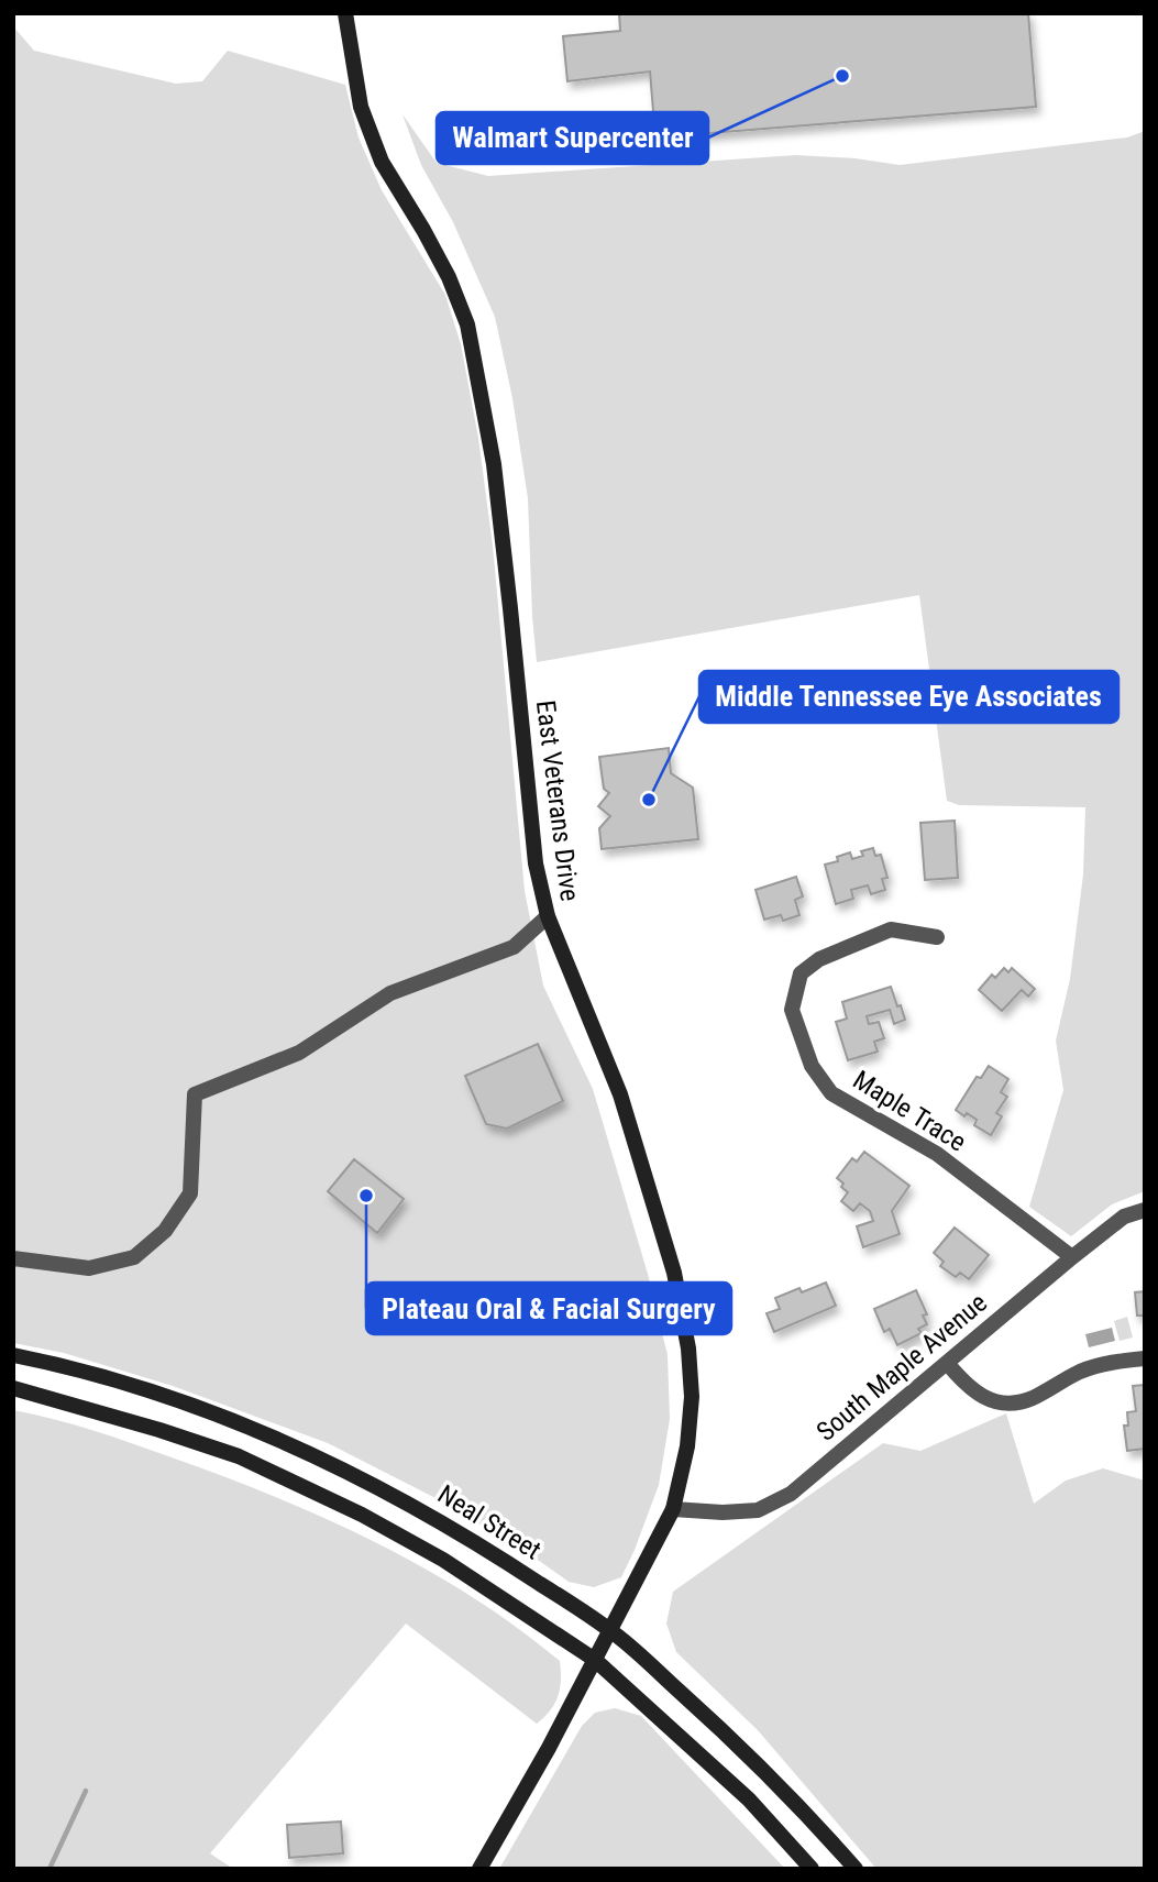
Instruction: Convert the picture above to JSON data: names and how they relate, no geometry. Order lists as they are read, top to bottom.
{
  "streets": {
    "street": [
      "East Veterans Drive",
      "Maple Trace",
      "South Maple Avenue",
      "Neal Street"
    ]
  },
  "crossings": [
    ["East Veterans Drive", "South Maple Avenue"],
    ["East Veterans Drive", "Neal Street"],
    ["Maple Trace", "South Maple Avenue"]
  ],
  "places": ["Walmart Supercenter", "Middle Tennessee Eye Associates", "Plateau Oral & Facial Surgery"]
}
